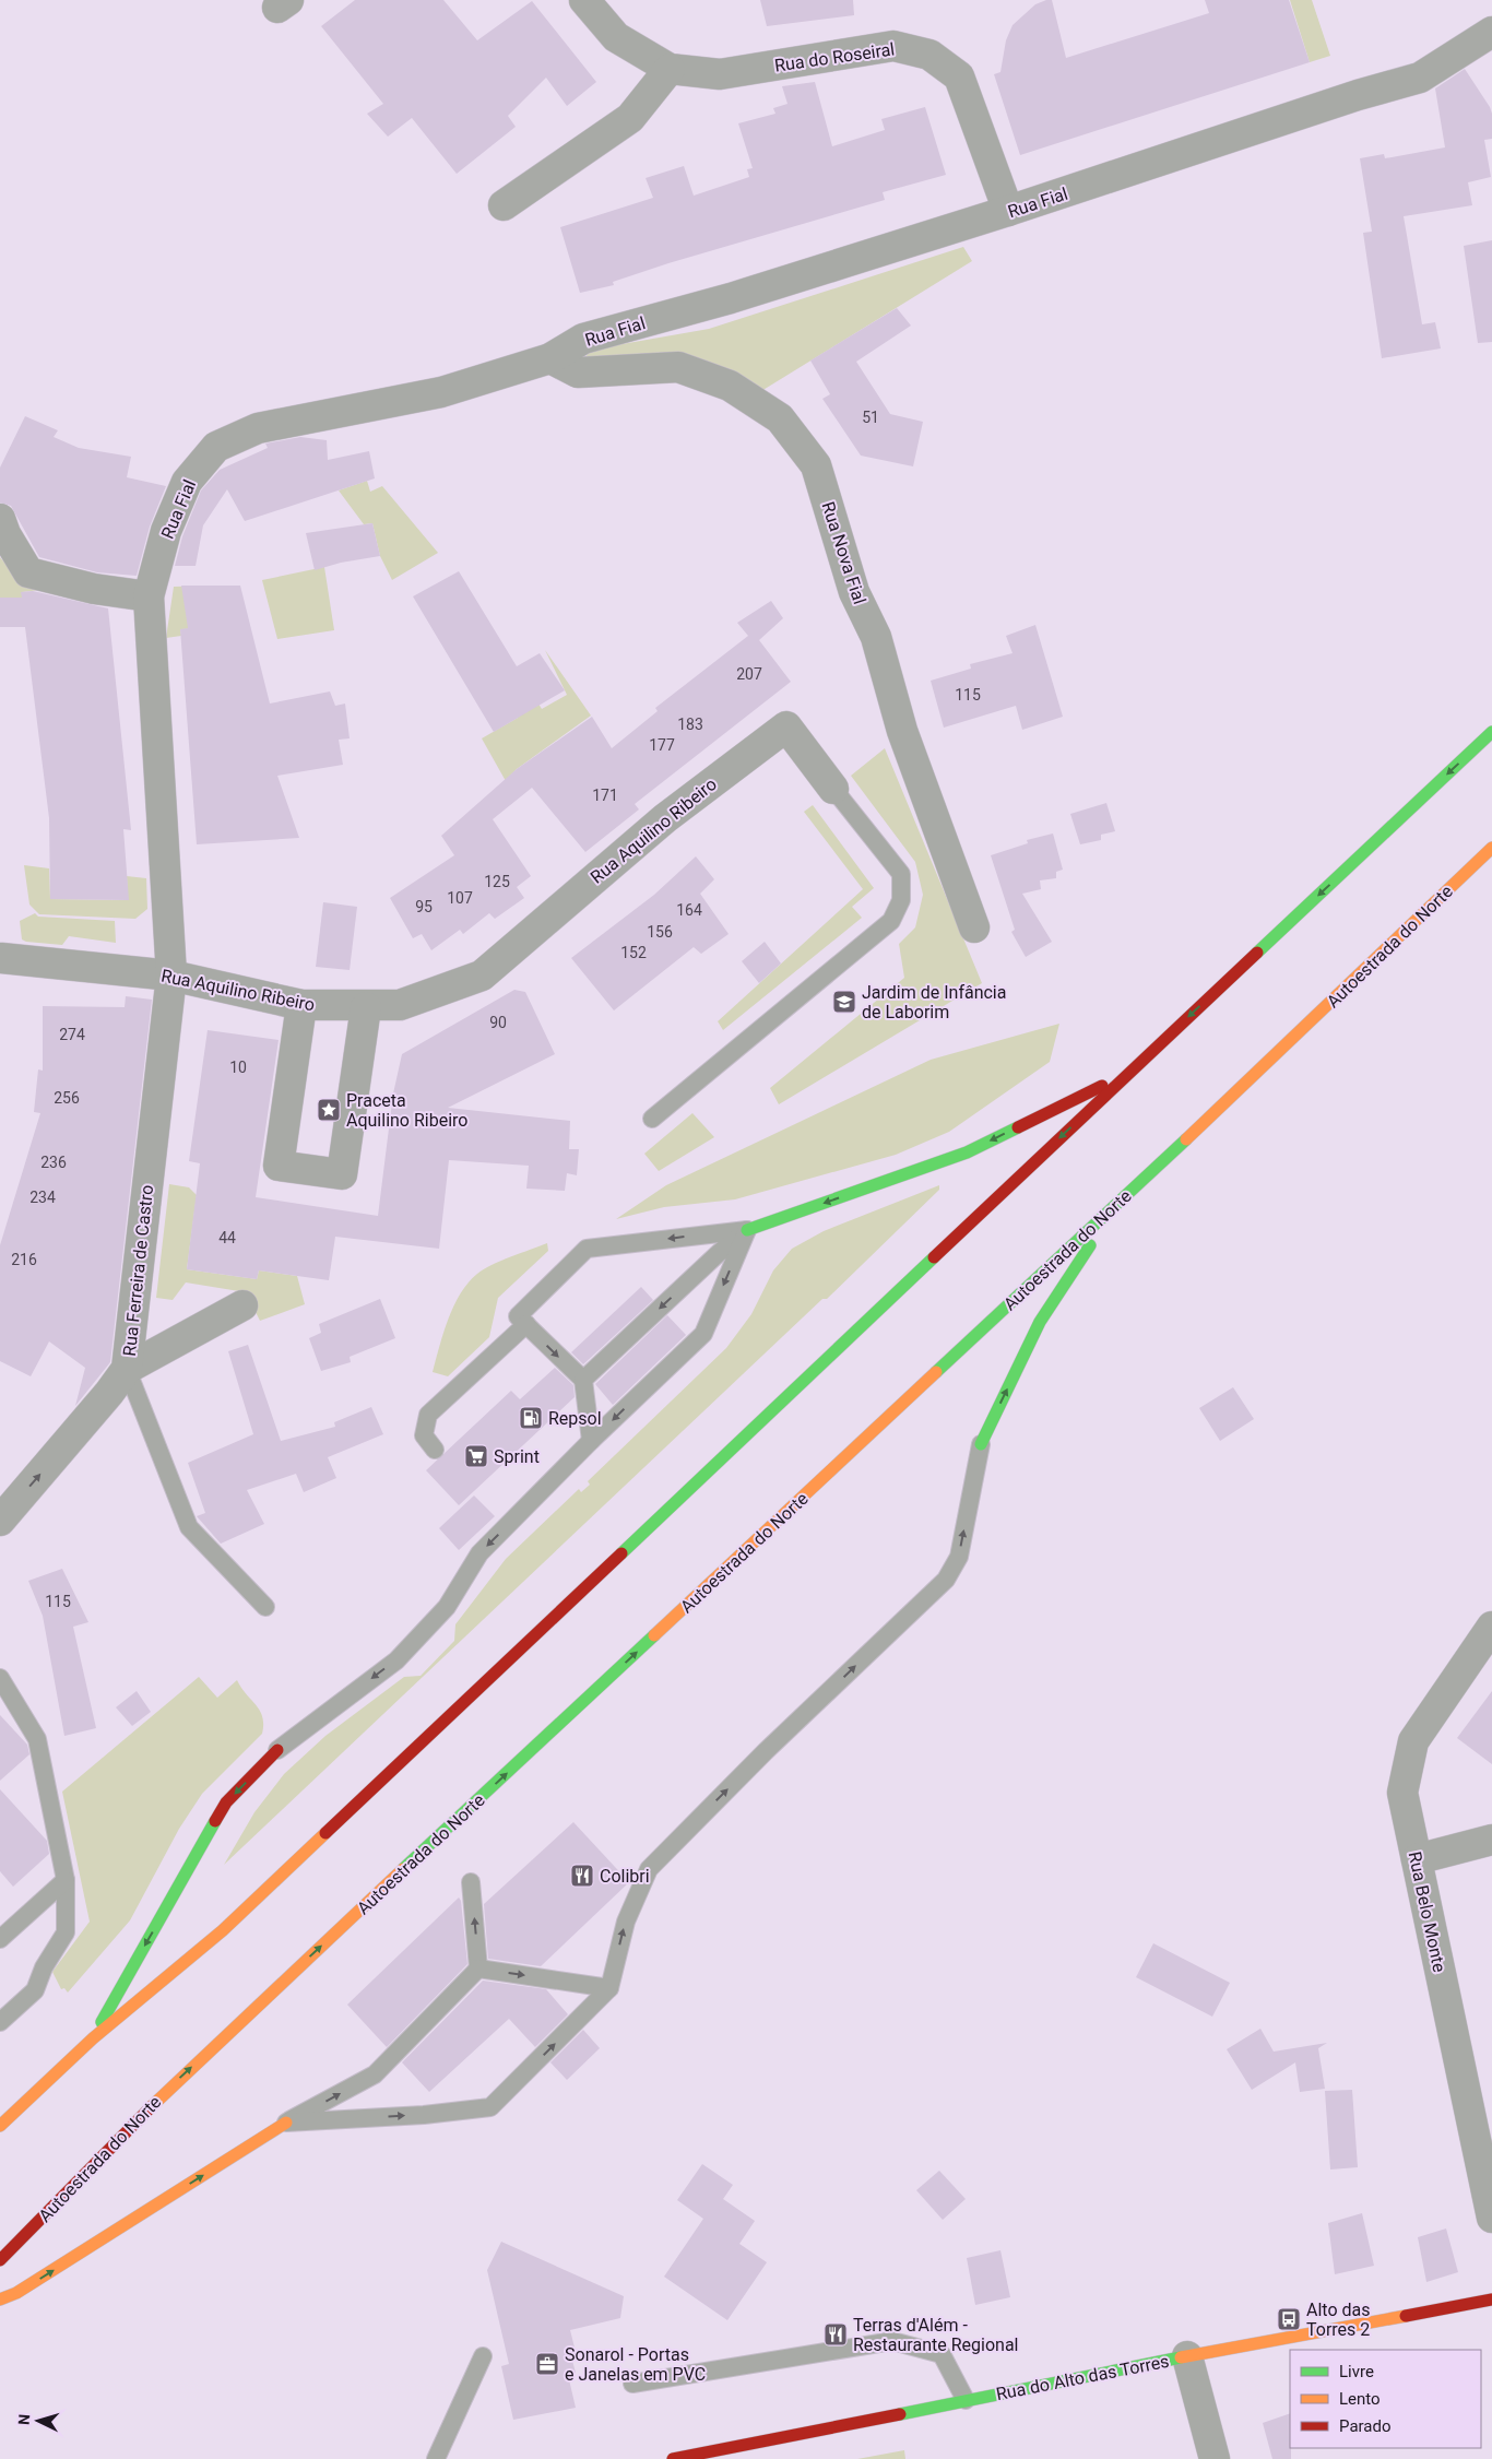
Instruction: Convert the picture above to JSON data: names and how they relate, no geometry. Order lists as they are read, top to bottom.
{
  "streets": {
    "main road": ["Autoestrada do Norte", "Rua do Alto das Torres"],
    "street": [
      "Rua do Roseiral",
      "Rua Fial",
      "Rua Nova Fial",
      "Rua Aquilino Ribeiro",
      "Rua Ferreira de Castro",
      "Rua Belo Monte"
    ]
  },
  "crossings": [
    ["Rua do Roseiral", "Rua Fial"],
    ["Rua Fial", "Rua Nova Fial"],
    ["Rua Fial", "Rua Aquilino Ribeiro"],
    ["Rua Fial", "Rua Ferreira de Castro"],
    ["Rua Aquilino Ribeiro", "Rua Ferreira de Castro"]
  ],
  "places": {
    "school or university": ["Jardim de Infância de Laborim"],
    "place": ["Praceta Aquilino Ribeiro"],
    "fuel station": ["Repsol"],
    "supermarket": ["Sprint"],
    "restaurant": ["Colibri", "Terras d'Além - Restaurante Regional"],
    "bus stop": ["Alto das Torres 2"],
    "office": ["Sonarol - Portas e Janelas em PVC"]
  },
  "house_numbers": [
    "51",
    "207",
    "115",
    "183",
    "177",
    "171",
    "125",
    "107",
    "95",
    "164",
    "156",
    "152",
    "90",
    "274",
    "10",
    "256",
    "236",
    "234",
    "44",
    "216",
    "115"
  ],
  "legend": ["Livre", "Lento", "Parado"],
  "north": "left"
}
